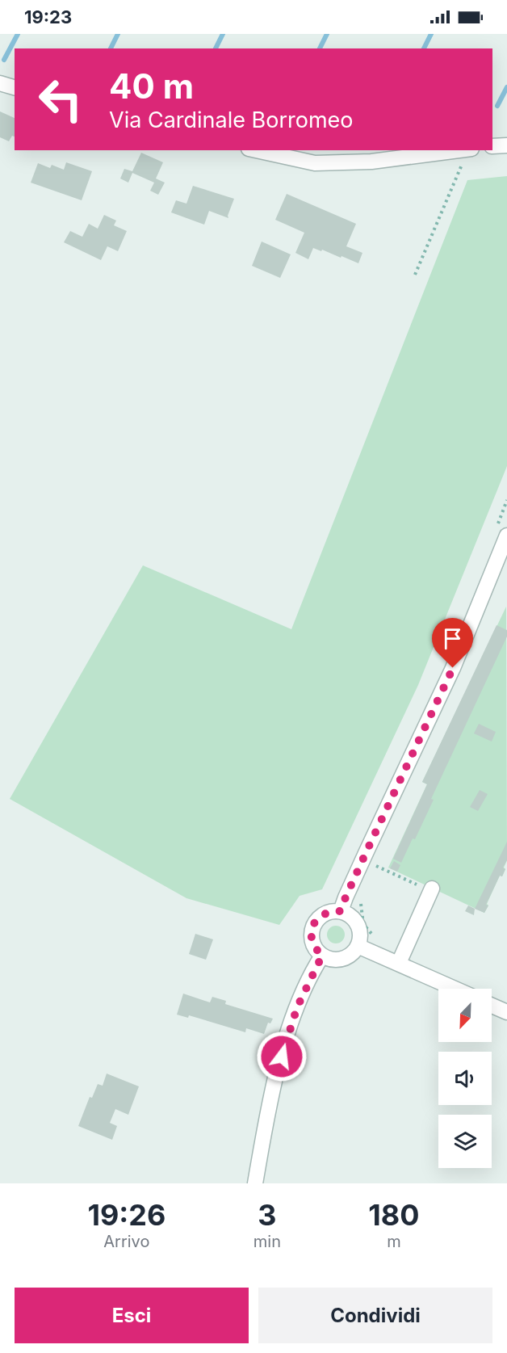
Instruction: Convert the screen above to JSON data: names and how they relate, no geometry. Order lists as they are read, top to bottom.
{
  "north": "bottom left",
  "page": {
    "status": "19:23",
    "turn": ["40 m", "Via Cardinale Borromeo"],
    "eta": [
      "19:26",
      "Arrivo",
      "3",
      "min",
      "180",
      "m"
    ],
    "buttons": ["Esci", "Condividi"]
  }
}
